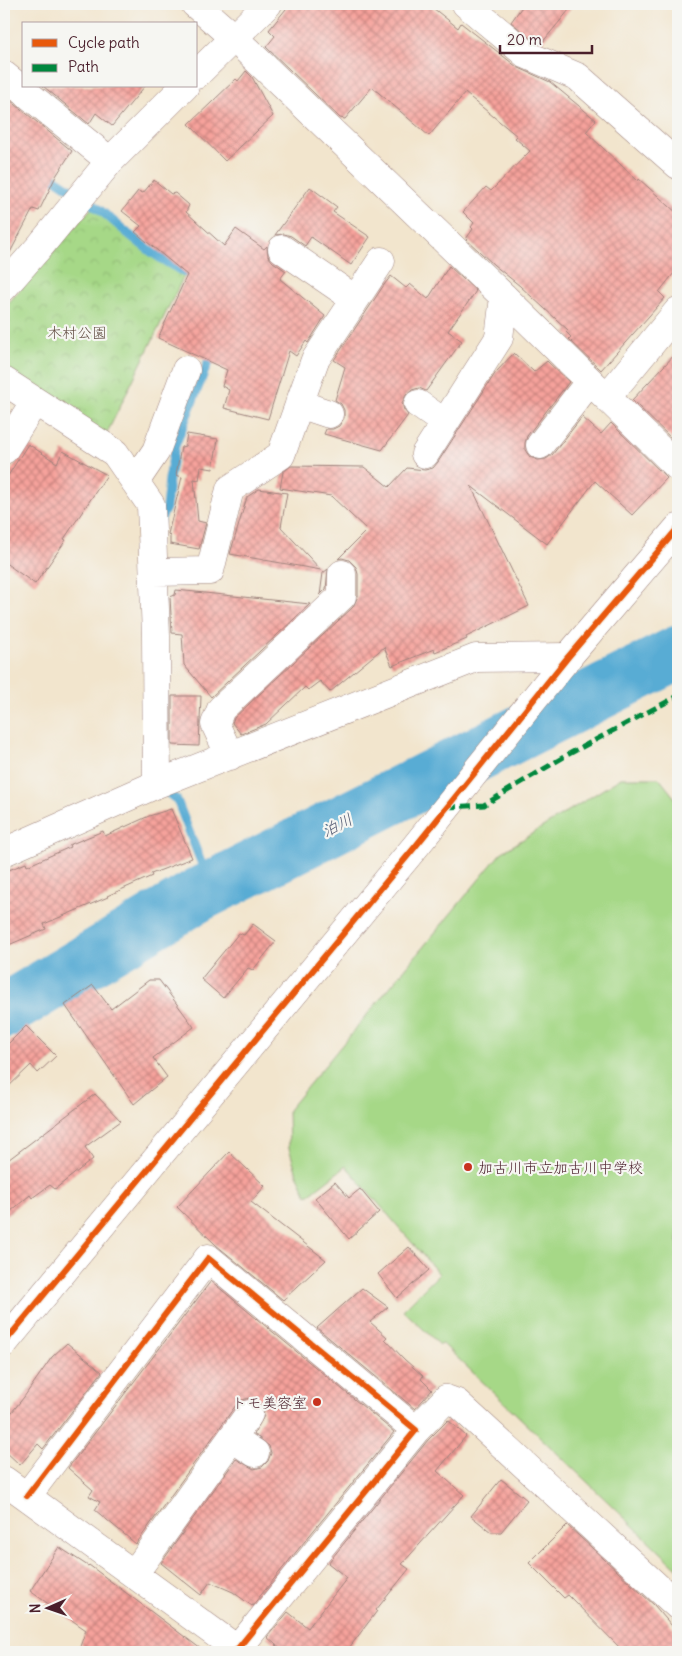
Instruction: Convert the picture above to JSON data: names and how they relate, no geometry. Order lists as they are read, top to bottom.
{
  "water": ["泊川"],
  "parks": ["木村公園"],
  "places": ["加古川市立加古川中学校", "トモ美容室"],
  "legend": ["Cycle path", "Path"],
  "scale_bar": "20 m",
  "north": "left"
}
